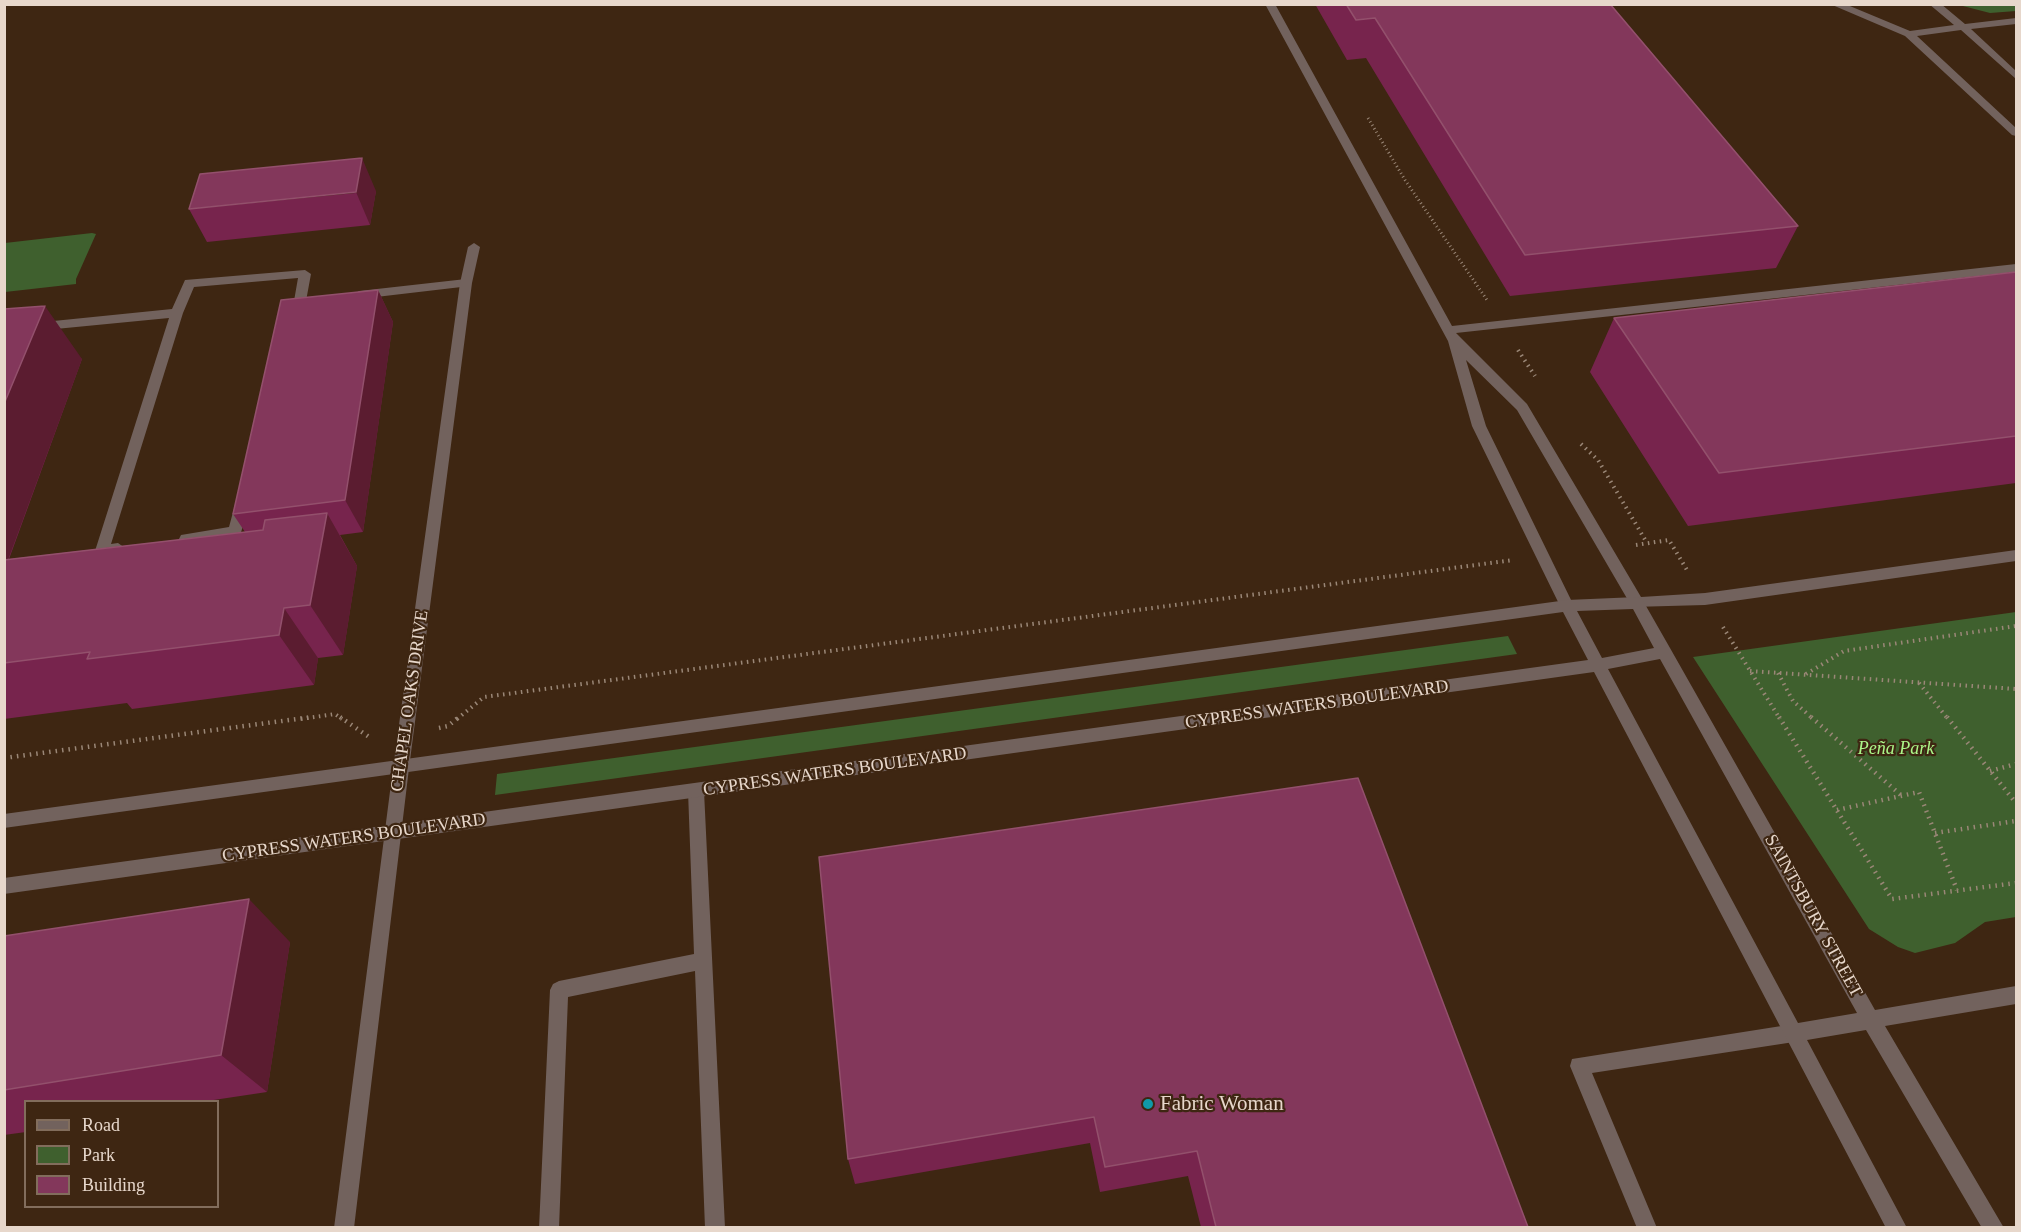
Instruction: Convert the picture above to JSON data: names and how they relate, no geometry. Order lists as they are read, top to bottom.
{
  "streets": {
    "street": ["CHAPEL OAKS DRIVE", "CYPRESS WATERS BOULEVARD", "SAINTSBURY STREET"]
  },
  "crossings": [
    ["CHAPEL OAKS DRIVE", "CYPRESS WATERS BOULEVARD"],
    ["CYPRESS WATERS BOULEVARD", "SAINTSBURY STREET"]
  ],
  "parks": ["Peña Park"],
  "places": ["Fabric Woman"],
  "legend": ["Road", "Park", "Building"]
}
